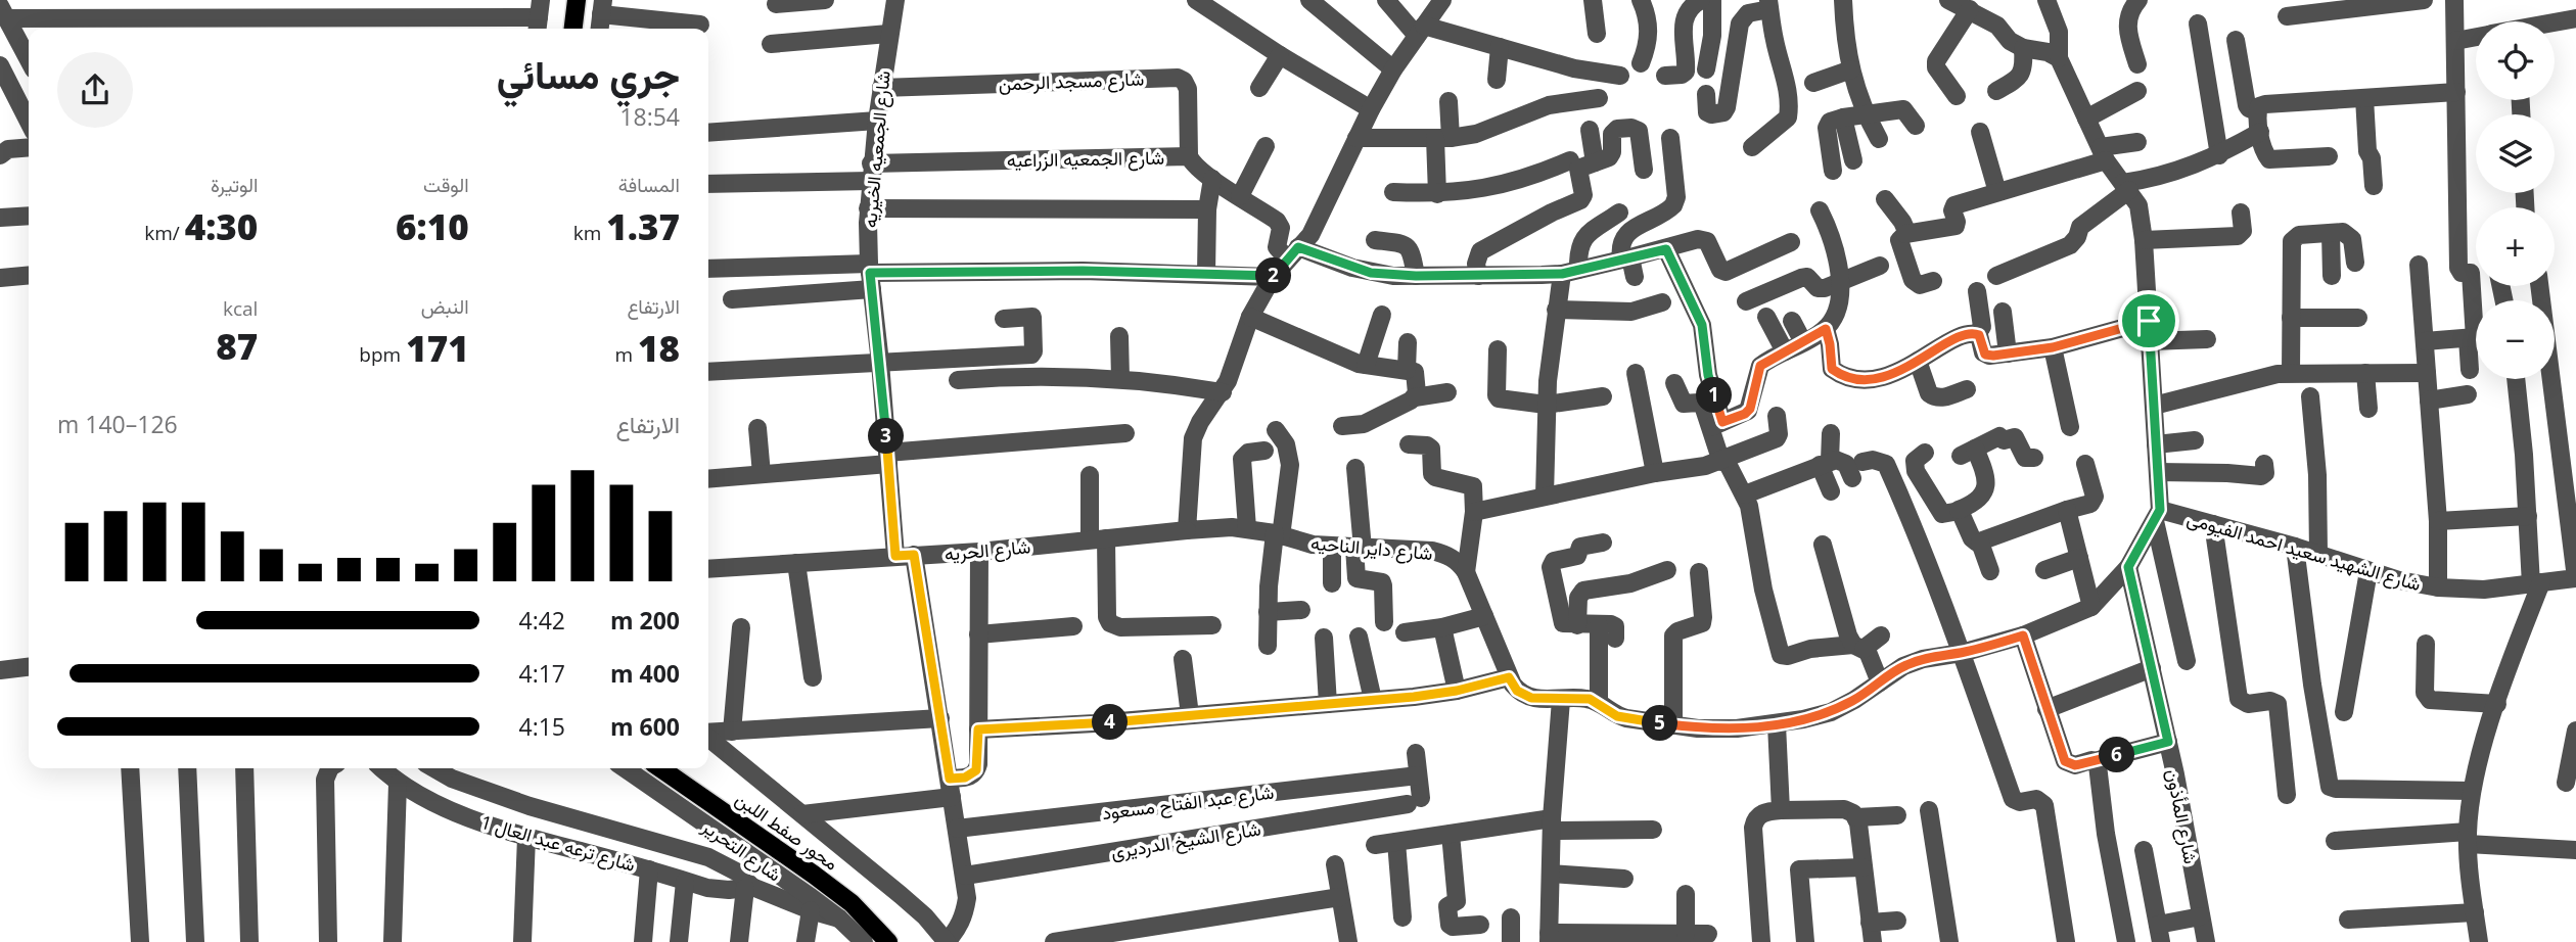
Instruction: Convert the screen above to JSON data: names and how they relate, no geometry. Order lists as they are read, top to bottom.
{
  "streets": {
    "main road": ["محور صفط اللبن"],
    "street": [
      "شارع مسجد الرحمن",
      "شارع الجمعيه الخيريه",
      "شارع الجمعيه الزراعيه",
      "شارع داير الناحيه",
      "شارع الحريه",
      "شارع الشهيد سعيد احمد الفيومى",
      "شارع عبد الفتاح مسعود",
      "شارع المأذون",
      "شارع الشيخ الدرديرى",
      "شارع ترعه عبد العال 1",
      "شارع التحرير"
    ]
  },
  "crossings": [
    ["شارع مسجد الرحمن", "شارع الجمعيه الخيريه"],
    ["شارع مسجد الرحمن", "شارع الجمعيه الزراعيه"],
    ["شارع الجمعيه الخيريه", "شارع الجمعيه الزراعيه"],
    ["شارع الجمعيه الخيريه", "شارع الحريه"],
    ["شارع داير الناحيه", "شارع الحريه"],
    ["شارع عبد الفتاح مسعود", "شارع الشيخ الدرديرى"],
    ["شارع ترعه عبد العال 1", "شارع التحرير"]
  ],
  "page": {
    "map_buttons": ["+", "−"],
    "heading": ["جري مسائي", "18:54"],
    "stats": [
      ["المسافة", "1.37 km"],
      ["الوقت", "6:10"],
      ["الوتيرة", "4:30 /km"],
      ["الارتفاع", "18 m"],
      ["النبض", "171 bpm"],
      ["kcal", "87"]
    ],
    "pins": [
      "2",
      "1",
      "3",
      "4",
      "5",
      "6"
    ],
    "chart": ["الارتفاع", "126–140 m"],
    "list": [
      {
        "name": "200 m",
        "note": "4:42"
      },
      {
        "name": "400 m",
        "note": "4:17"
      },
      {
        "name": "600 m",
        "note": "4:15"
      }
    ]
  }
}
